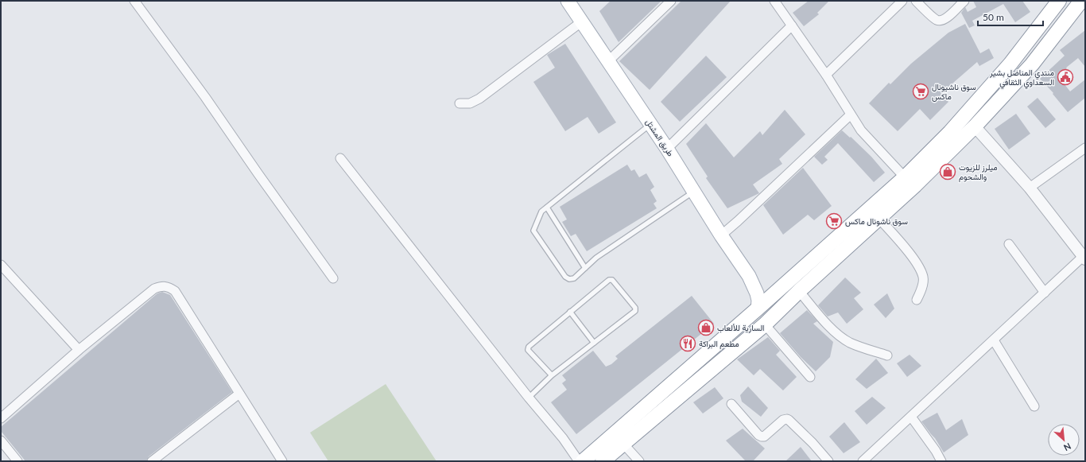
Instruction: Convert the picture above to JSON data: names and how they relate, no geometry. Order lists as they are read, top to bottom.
{
  "streets": {
    "main road": ["طريق المشتل"]
  },
  "places": {
    "public building": ["منتدي المناضل بشير السعداوي الثقافي"],
    "supermarket": ["سوق ناشيونال ماكس", "سوق ناشونال ماكس"],
    "shop": ["ميلرز للزيوت والشحوم", "السارية للألعاب"],
    "restaurant": ["مطعم البراكة"]
  },
  "scale_bar": "50 m",
  "north": "bottom right"
}
